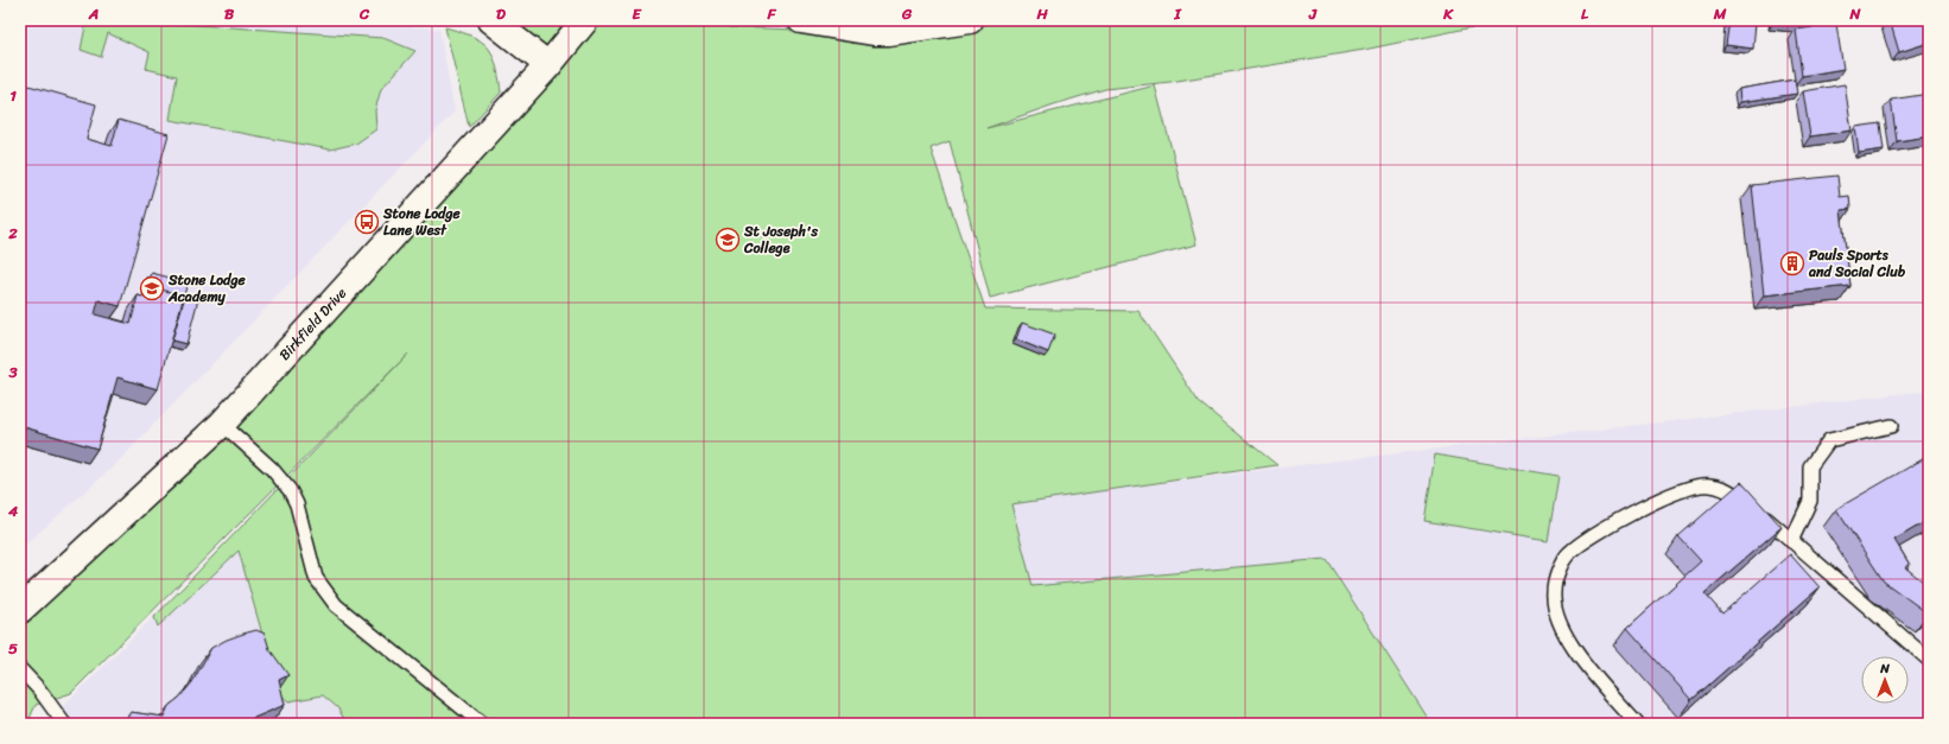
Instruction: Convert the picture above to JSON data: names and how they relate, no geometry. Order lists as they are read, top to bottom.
{
  "streets": {
    "street": ["Birkfield Drive"]
  },
  "places": {
    "bus stop": ["Stone Lodge Lane West"],
    "school or university": ["St Joseph's College", "Stone Lodge Academy"],
    "building": ["Pauls Sports and Social Club"]
  },
  "north": "top",
  "grid": {
    "columns": [
      "A",
      "B",
      "C",
      "D",
      "E",
      "F",
      "G",
      "H",
      "I",
      "J",
      "K",
      "L",
      "M",
      "N"
    ],
    "rows": [
      "1",
      "2",
      "3",
      "4",
      "5"
    ]
  }
}
